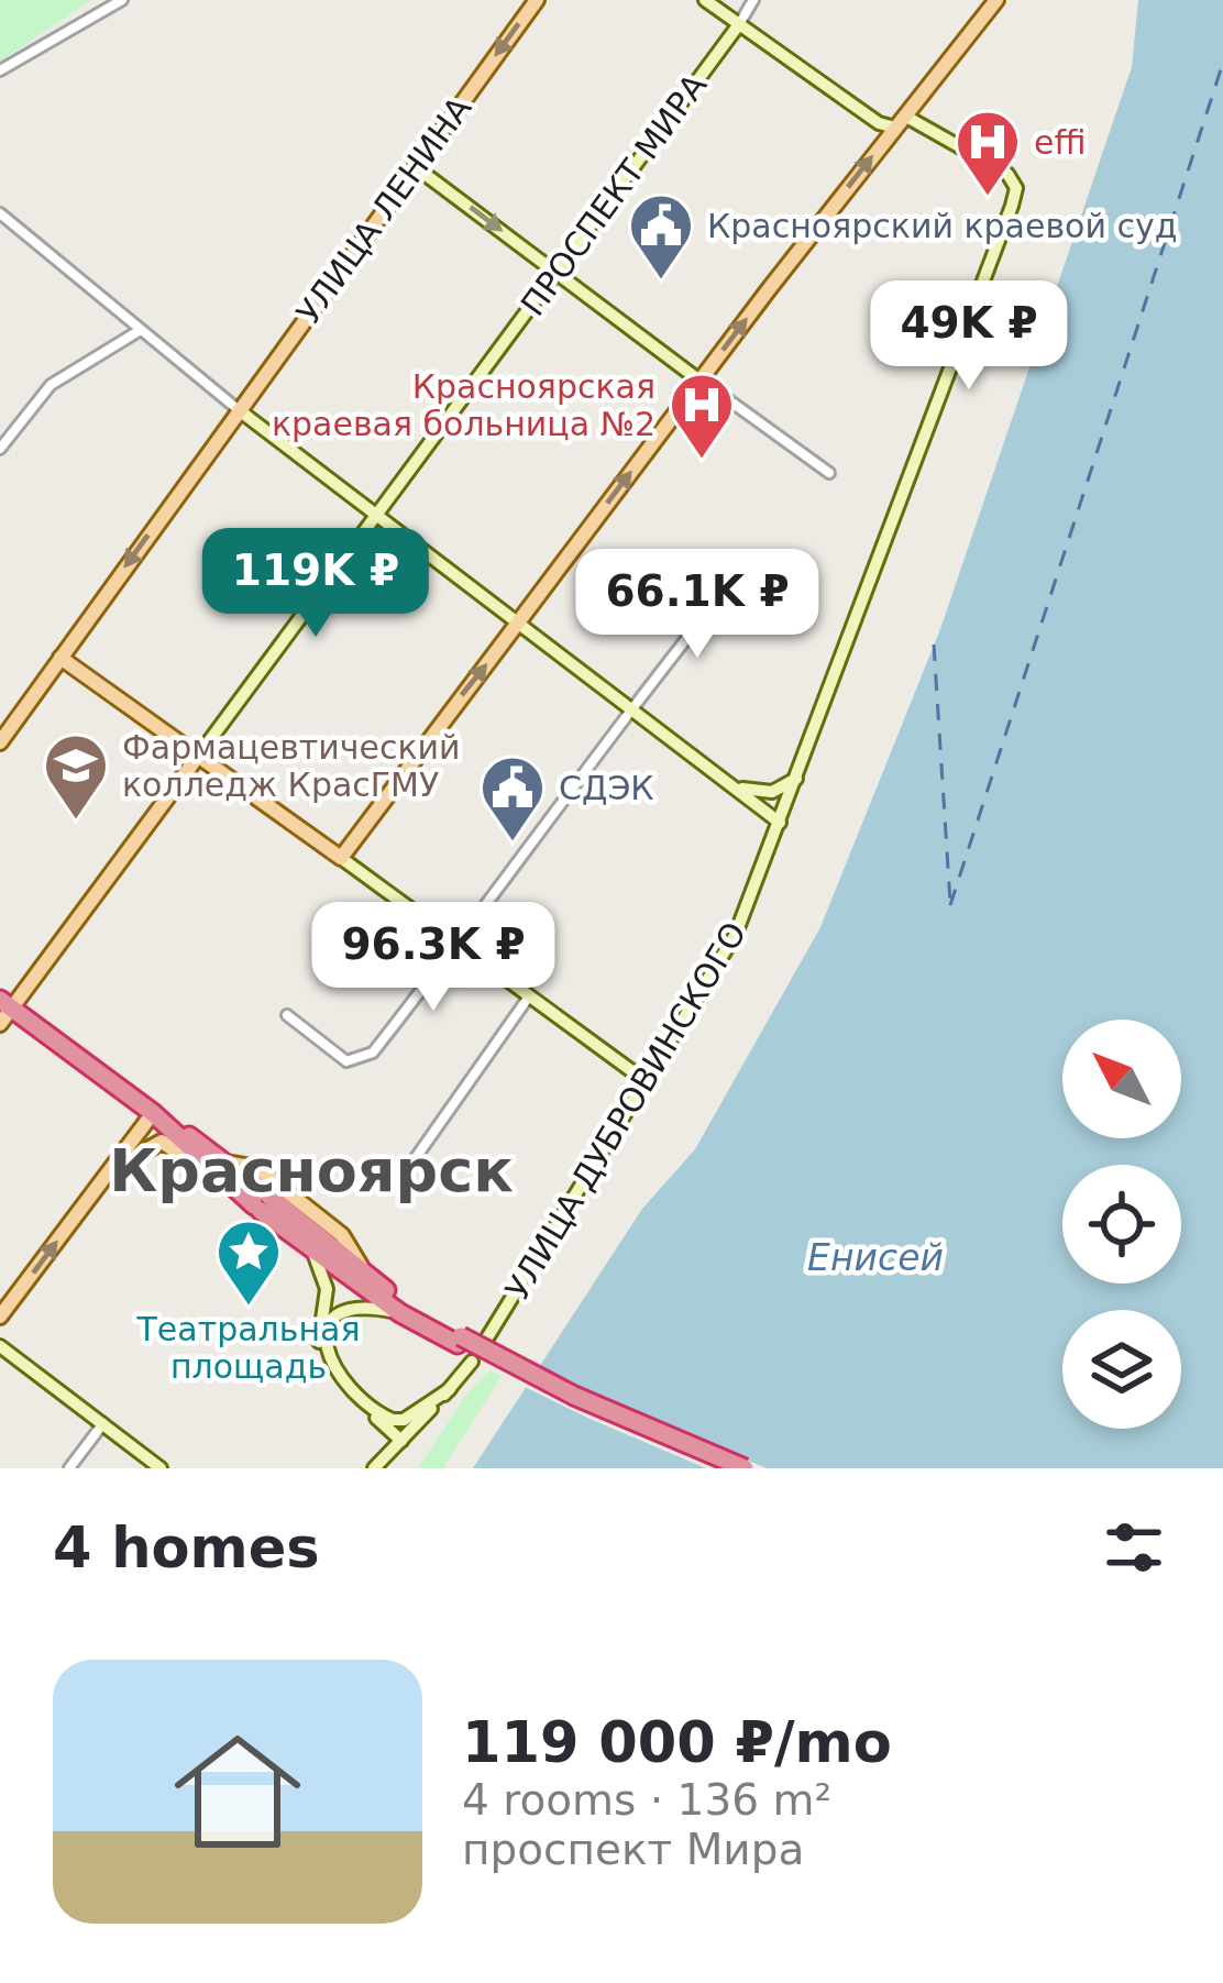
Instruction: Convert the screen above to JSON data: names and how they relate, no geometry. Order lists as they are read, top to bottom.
{
  "streets": {
    "main road": ["ПРОСПЕКТ МИРА", "УЛИЦА ЛЕНИНА", "УЛИЦА ДУБРОВИНСКОГО"]
  },
  "crossings": [
    ["ПРОСПЕКТ МИРА", "УЛИЦА ДУБРОВИНСКОГО"]
  ],
  "one_way": ["УЛИЦА ЛЕНИНА"],
  "districts": ["Красноярск"],
  "water": ["Енисей"],
  "places": {
    "hospital": ["effi", "Красноярская краевая больница №2"],
    "public building": ["Красноярский краевой суд", "СДЭК"],
    "school or university": ["Фармацевтический колледж КрасГМУ"],
    "place": ["Театральная площадь"]
  },
  "north": "top left",
  "page": {
    "price": [
      "49K ₽",
      "119K ₽",
      "66.1K ₽",
      "96.3K ₽"
    ],
    "heading": "4 homes",
    "list": [
      {
        "name": "119 000 ₽/mo",
        "note": "4 rooms · 136 m² · проспект Мира"
      }
    ]
  }
}
